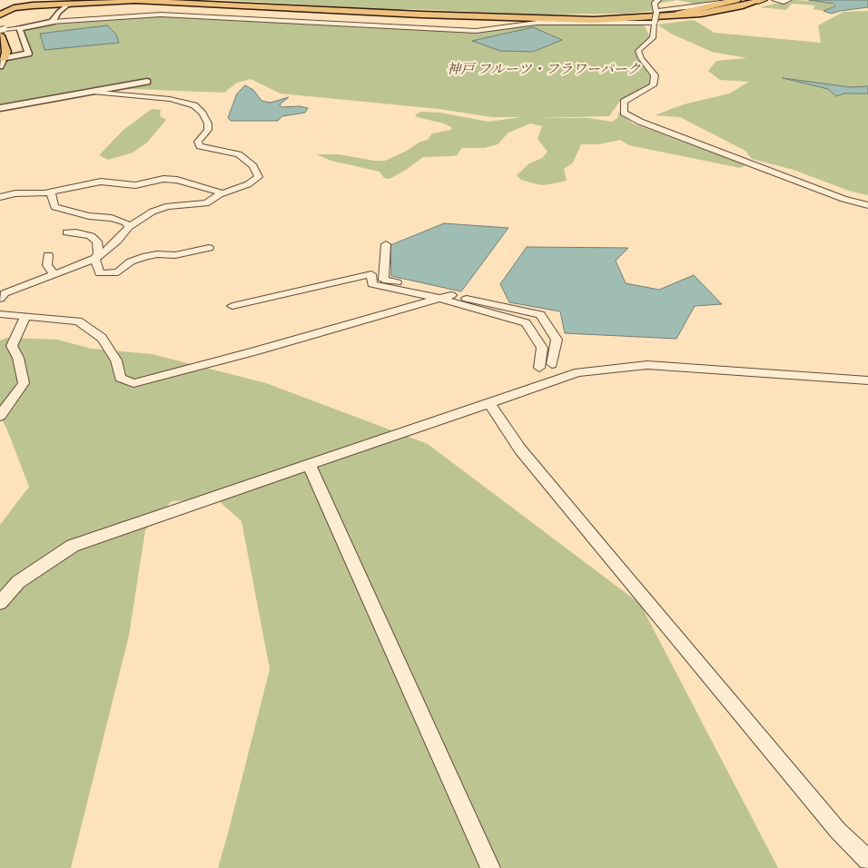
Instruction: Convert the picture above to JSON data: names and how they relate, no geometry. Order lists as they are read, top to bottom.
{
  "parks": ["神戸 フルーツ・フラワーパーク"]
}
